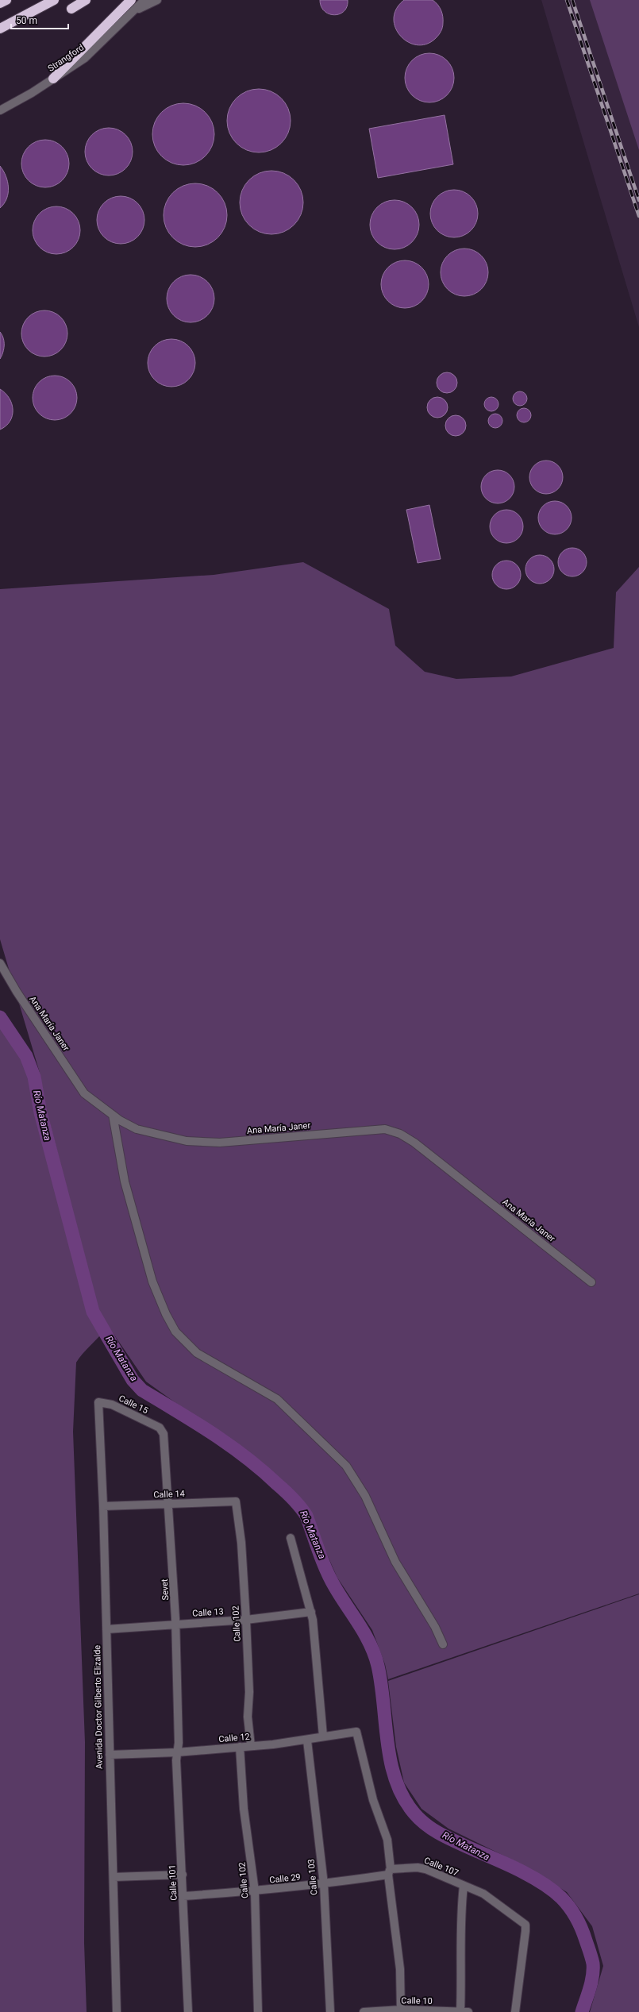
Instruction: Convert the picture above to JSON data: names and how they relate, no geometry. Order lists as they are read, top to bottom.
{
  "streets": {
    "street": [
      "Strangford",
      "Ana María Janer",
      "Calle 15",
      "Calle 14",
      "Sevet",
      "Calle 13",
      "Calle 102",
      "Avenida Doctor Gilberto Elizalde",
      "Calle 12",
      "Calle 107",
      "Calle 103",
      "Calle 29",
      "Calle 101",
      "Calle 10"
    ]
  },
  "crossings": [
    ["Calle 15", "Sevet"],
    ["Calle 15", "Avenida Doctor Gilberto Elizalde"],
    ["Calle 14", "Sevet"],
    ["Calle 14", "Calle 102"],
    ["Calle 14", "Avenida Doctor Gilberto Elizalde"],
    ["Sevet", "Calle 13"],
    ["Sevet", "Calle 12"],
    ["Sevet", "Calle 101"],
    ["Calle 13", "Calle 102"],
    ["Calle 13", "Avenida Doctor Gilberto Elizalde"],
    ["Calle 102", "Calle 12"],
    ["Calle 102", "Calle 29"],
    ["Avenida Doctor Gilberto Elizalde", "Calle 12"],
    ["Calle 12", "Calle 107"],
    ["Calle 12", "Calle 103"],
    ["Calle 12", "Calle 29"],
    ["Calle 12", "Calle 101"],
    ["Calle 107", "Calle 29"],
    ["Calle 103", "Calle 29"],
    ["Calle 29", "Calle 101"]
  ],
  "water": ["Río Matanza"],
  "scale_bar": "50 m"
}
